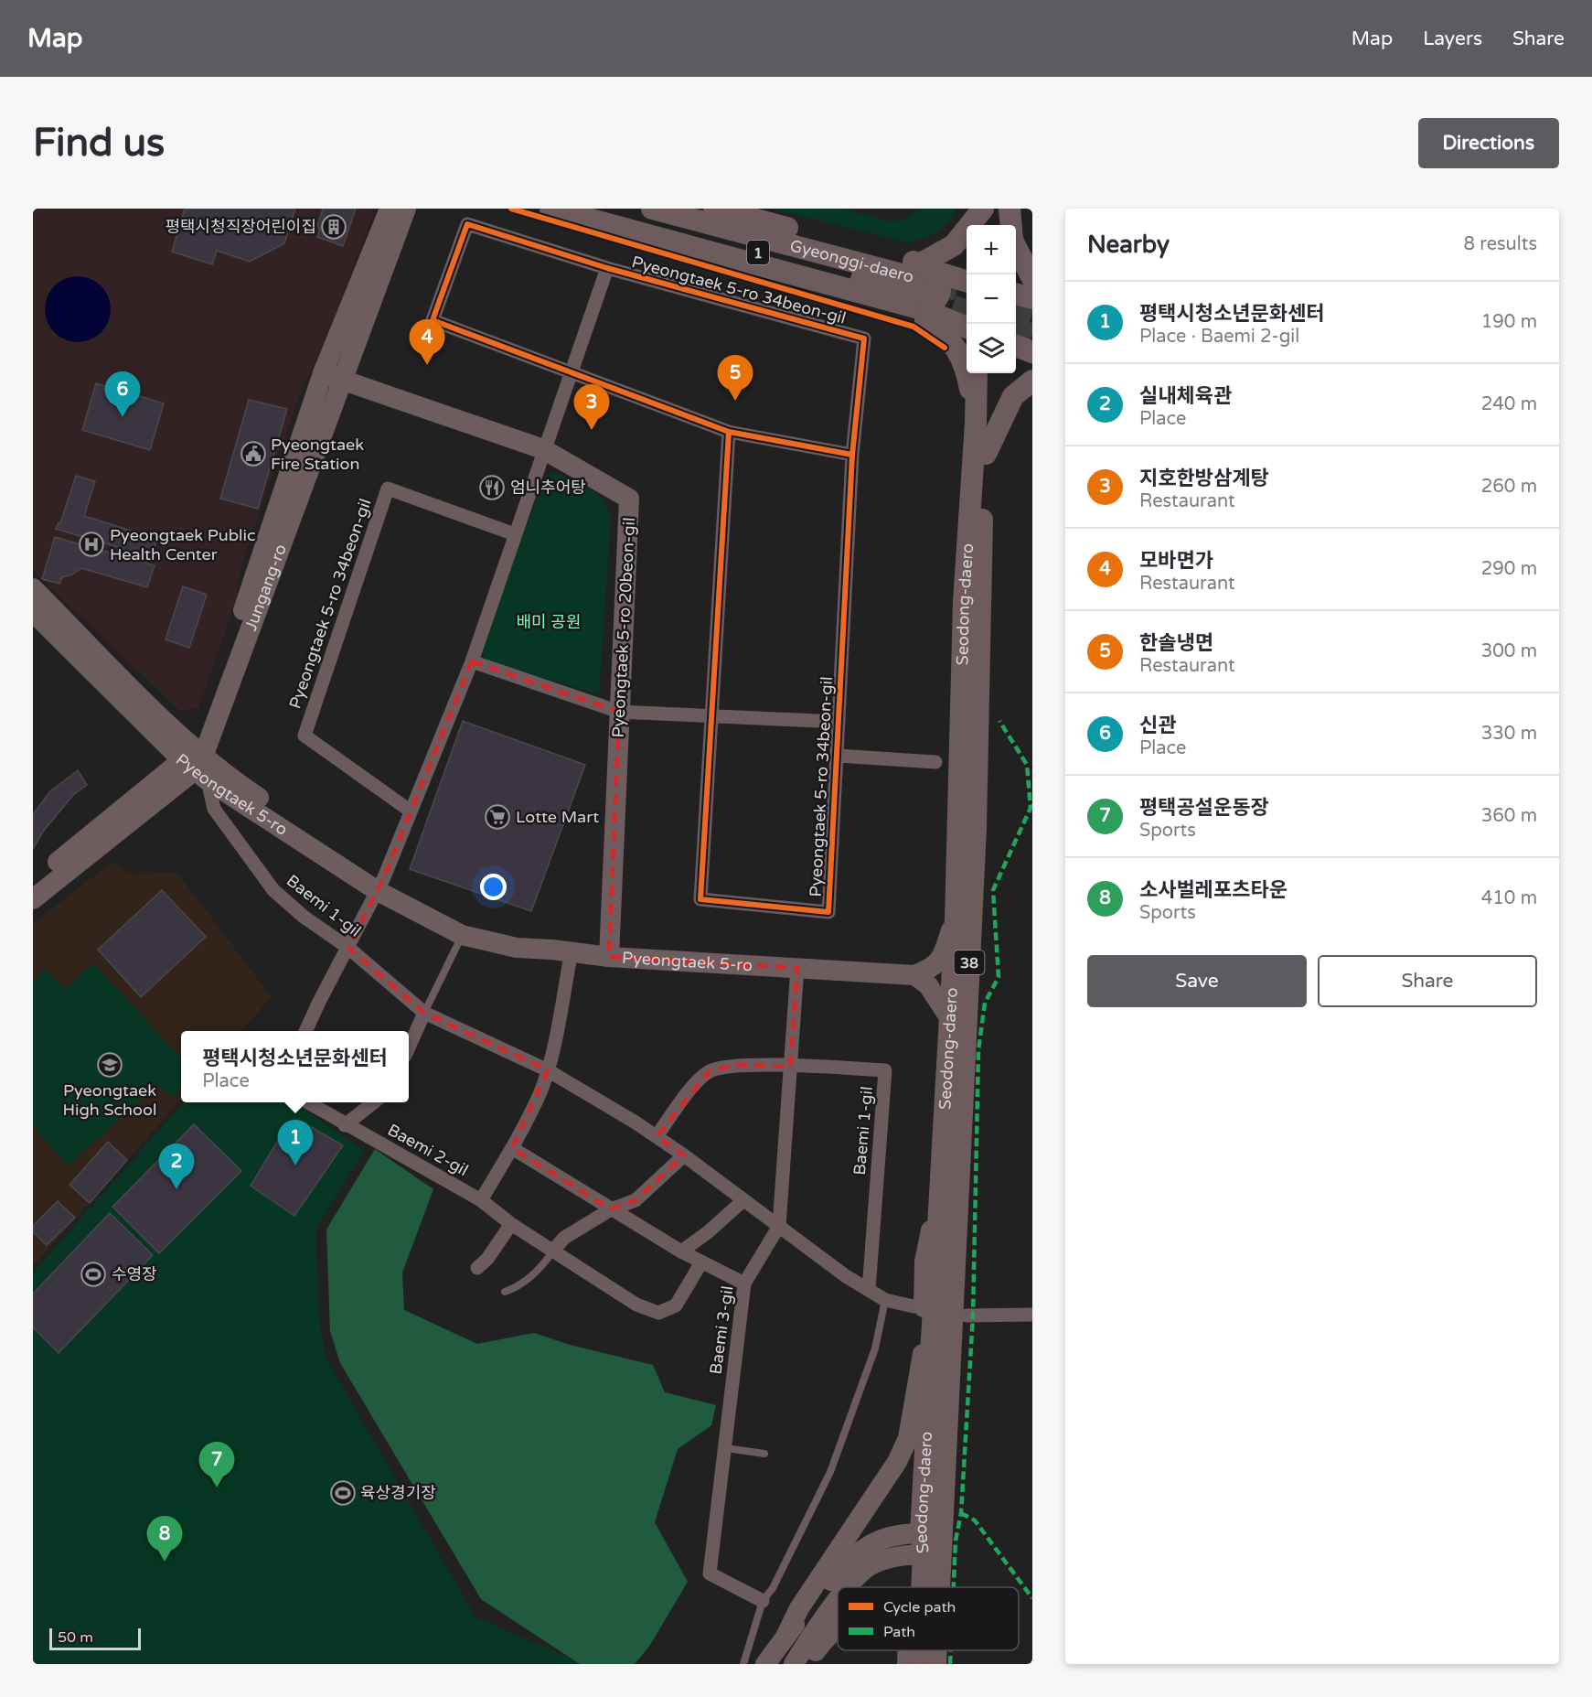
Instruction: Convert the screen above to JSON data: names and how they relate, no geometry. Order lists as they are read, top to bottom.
{
  "streets": {
    "main road": [
      "1",
      "Gyeonggi-daero",
      "Jungang-ro",
      "Seodong-daero",
      "Pyeongtaek 5-ro 20beon-gil",
      "Pyeongtaek 5-ro",
      "38"
    ],
    "street": [
      "Pyeongtaek 5-ro 34beon-gil",
      "Baemi 1-gil",
      "Baemi 2-gil",
      "Baemi 3-gil"
    ]
  },
  "crossings": [
    ["Pyeongtaek 5-ro 34beon-gil", "Pyeongtaek 5-ro 20beon-gil"],
    ["Pyeongtaek 5-ro 34beon-gil", "Pyeongtaek 5-ro"],
    ["Pyeongtaek 5-ro 34beon-gil", "Baemi 1-gil"],
    ["Jungang-ro", "Pyeongtaek 5-ro 20beon-gil"],
    ["Jungang-ro", "Pyeongtaek 5-ro"],
    ["Jungang-ro", "Baemi 1-gil"],
    ["Pyeongtaek 5-ro 20beon-gil", "Pyeongtaek 5-ro"],
    ["Pyeongtaek 5-ro", "Baemi 1-gil"],
    ["Baemi 1-gil", "Baemi 3-gil"]
  ],
  "parks": ["배미 공원"],
  "places": {
    "building": ["평택시청직장어린이집"],
    "public building": ["Pyeongtaek Fire Station"],
    "restaurant": ["엄니추어탕"],
    "hospital": ["Pyeongtaek Public Health Center"],
    "supermarket": ["Lotte Mart"],
    "school or university": ["Pyeongtaek High School"],
    "sports": ["수영장", "육상경기장"]
  },
  "legend": ["Cycle path", "Path"],
  "scale_bar": "50 m",
  "page": {
    "header": "Map",
    "nav": ["Map", "Layers", "Share"],
    "buttons": [
      "Directions",
      ["Save", "Share"]
    ],
    "title": "Find us",
    "heading": ["Nearby", "8 results"],
    "map_buttons": ["+", "−"],
    "list": [
      {
        "mark": "1",
        "name": "평택시청소년문화센터",
        "note": "Place · Baemi 2-gil",
        "value": "190 m"
      },
      {
        "mark": "2",
        "name": "실내체육관",
        "note": "Place",
        "value": "240 m"
      },
      {
        "mark": "3",
        "name": "지호한방삼계탕",
        "note": "Restaurant",
        "value": "260 m"
      },
      {
        "mark": "4",
        "name": "모바면가",
        "note": "Restaurant",
        "value": "290 m"
      },
      {
        "mark": "5",
        "name": "한솔냉면",
        "note": "Restaurant",
        "value": "300 m"
      },
      {
        "mark": "6",
        "name": "신관",
        "note": "Place",
        "value": "330 m"
      },
      {
        "mark": "7",
        "name": "평택공설운동장",
        "note": "Sports",
        "value": "360 m"
      },
      {
        "mark": "8",
        "name": "소사벌레포츠타운",
        "note": "Sports",
        "value": "410 m"
      }
    ],
    "pins": [
      "4",
      "5",
      "6",
      "3",
      "1",
      "2",
      "7",
      "8"
    ],
    "popup": ["평택시청소년문화센터", "Place"],
    "scale": "50 m"
  }
}
